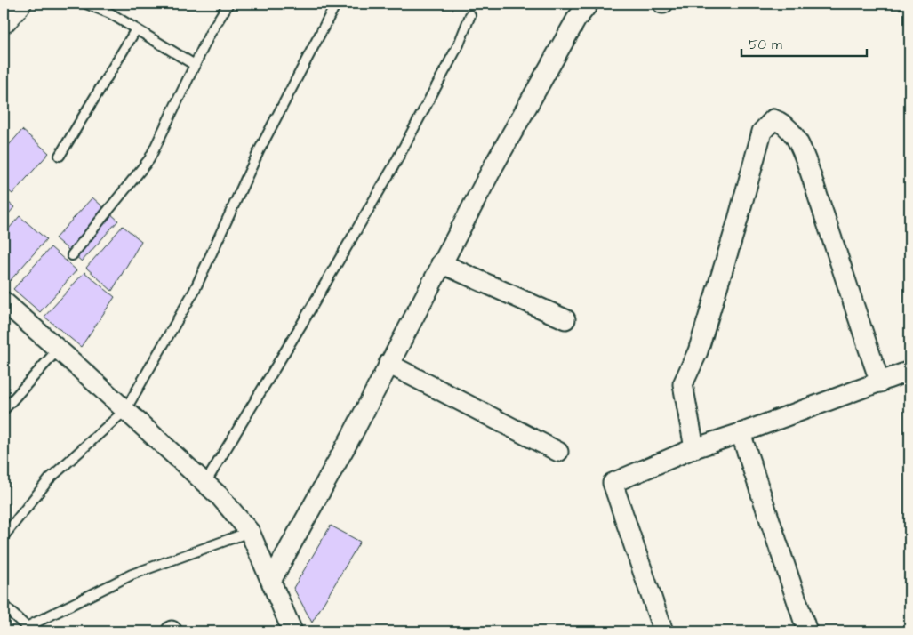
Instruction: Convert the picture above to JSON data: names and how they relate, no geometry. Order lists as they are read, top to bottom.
{
  "scale_bar": "50 m"
}
